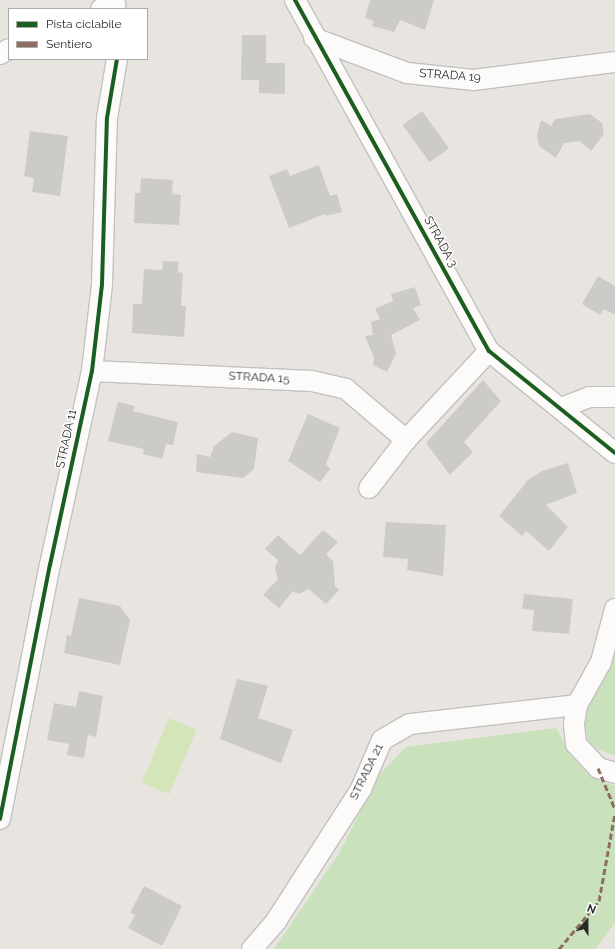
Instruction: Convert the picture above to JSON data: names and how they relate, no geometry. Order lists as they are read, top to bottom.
{
  "streets": {
    "street": [
      "STRADA 19",
      "STRADA 3",
      "STRADA 15",
      "STRADA 11",
      "STRADA 21"
    ]
  },
  "crossings": [
    ["STRADA 19", "STRADA 3"],
    ["STRADA 15", "STRADA 11"]
  ],
  "legend": ["Pista ciclabile", "Sentiero"],
  "north": "top"
}
